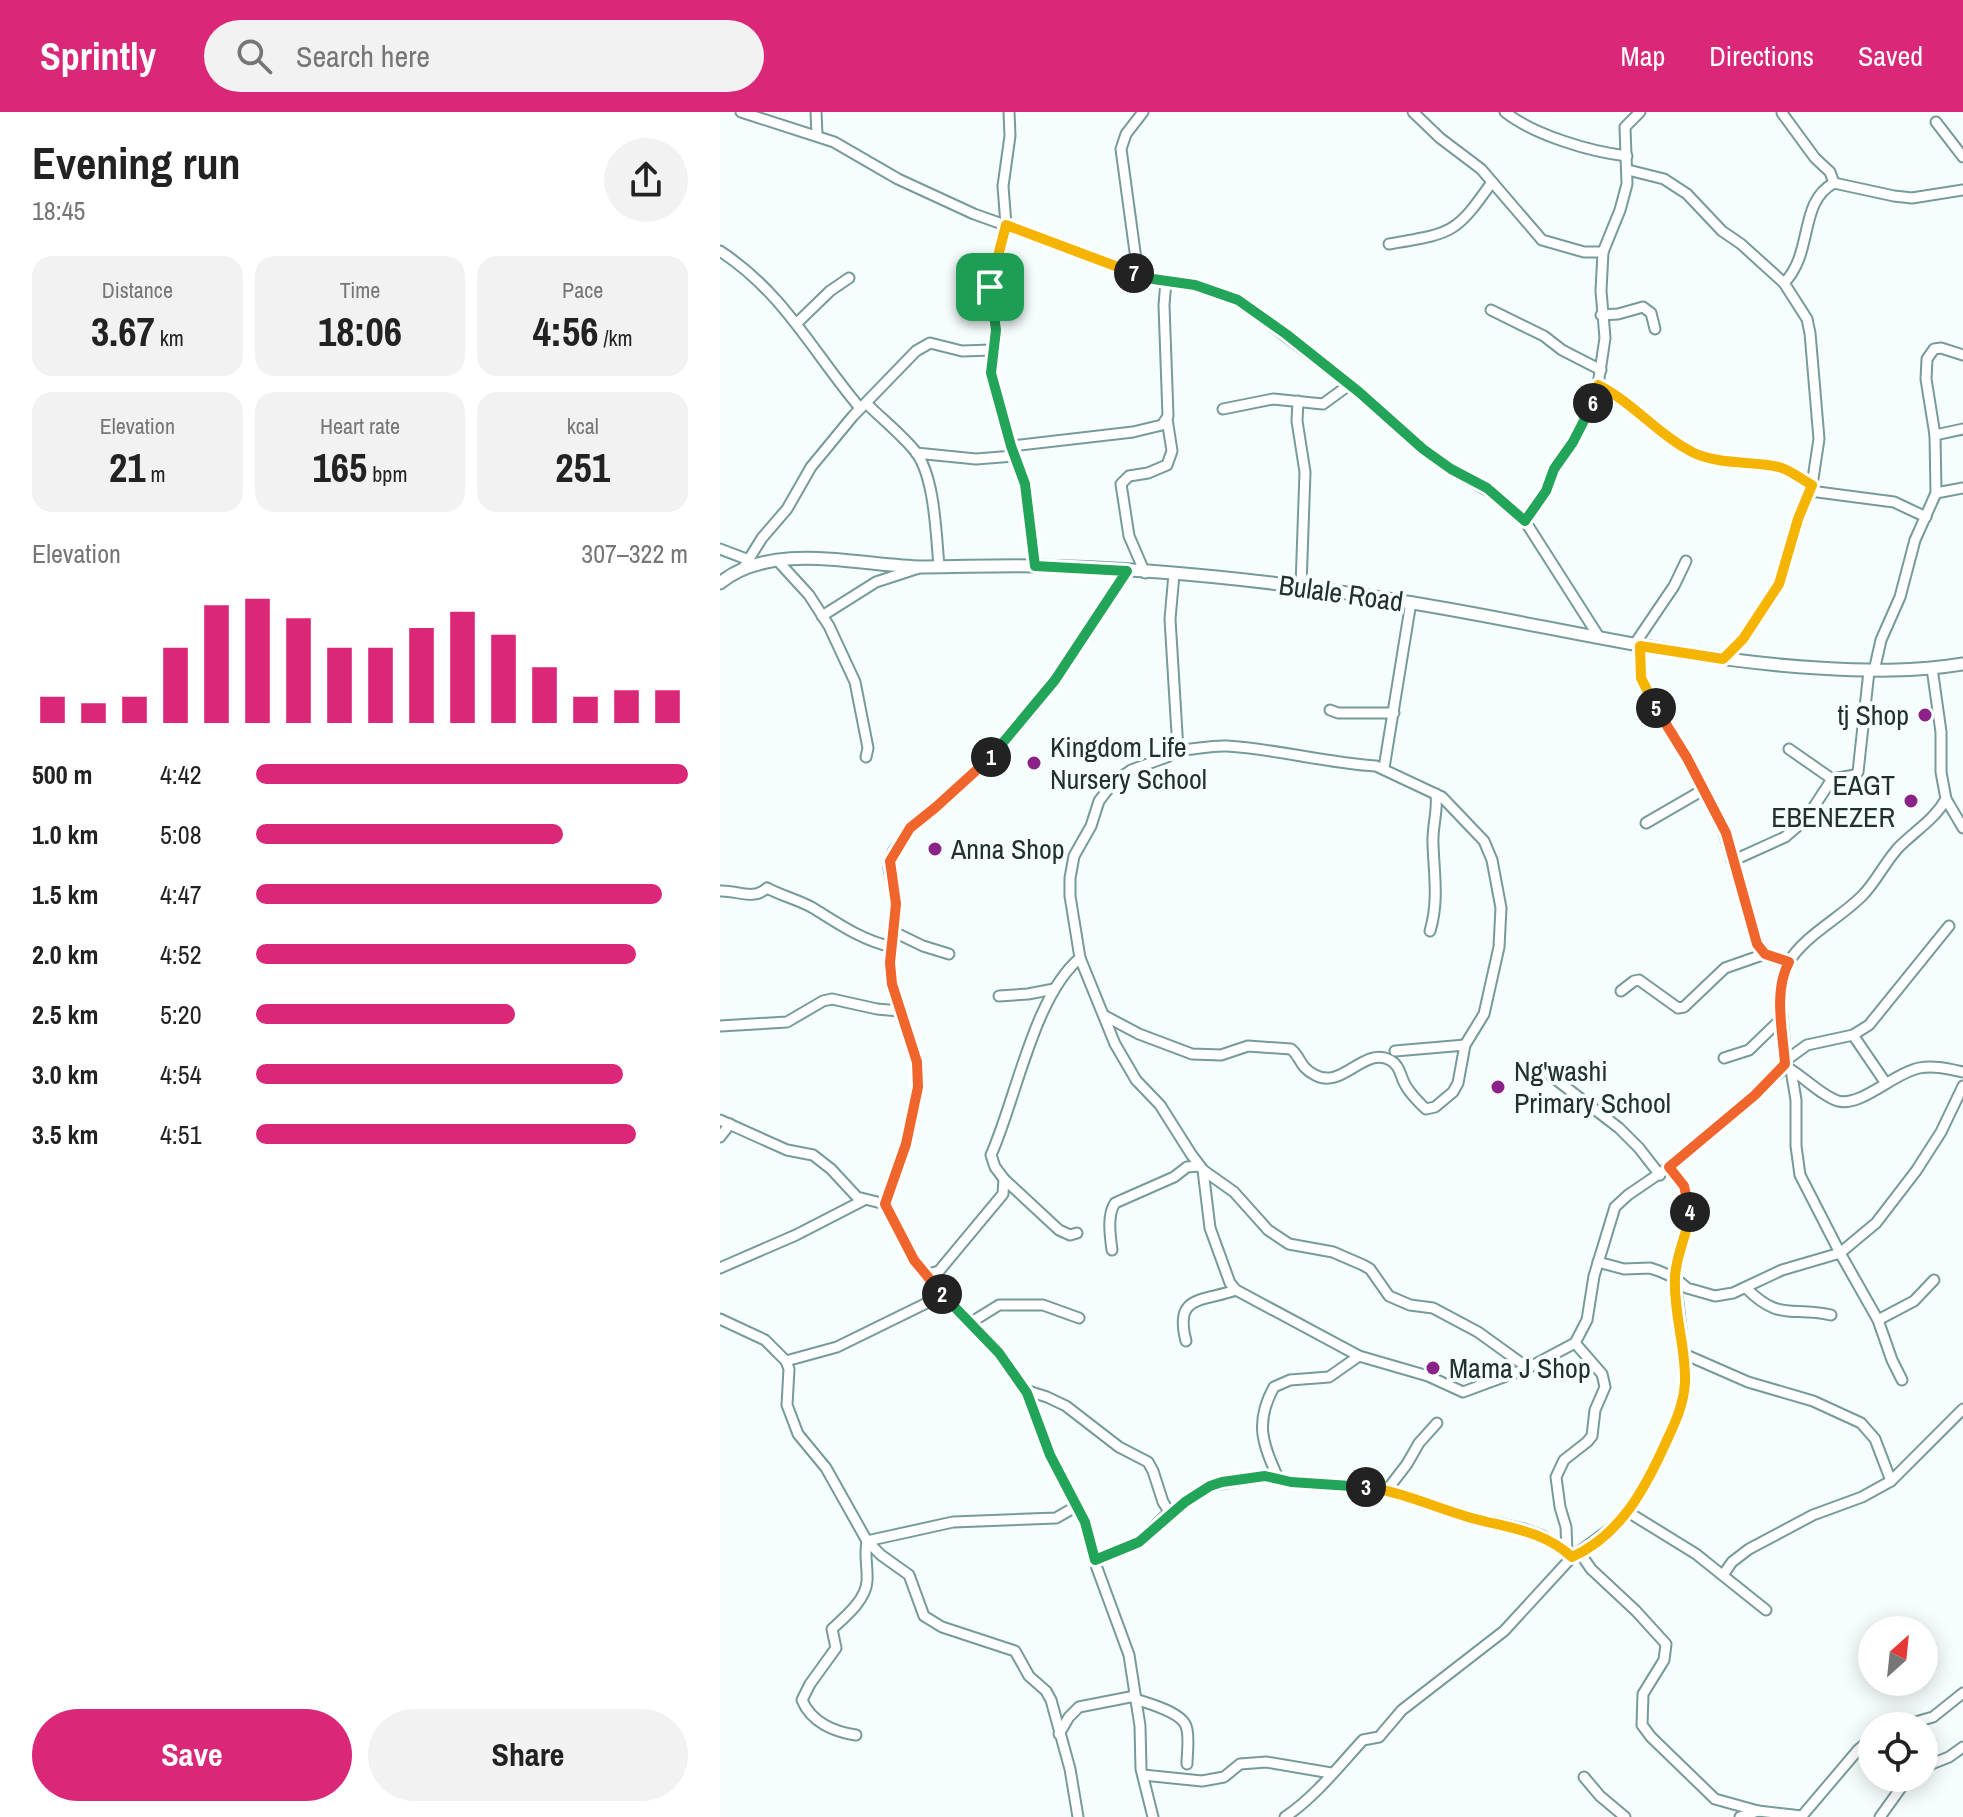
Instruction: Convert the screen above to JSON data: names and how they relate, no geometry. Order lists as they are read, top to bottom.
{
  "streets": {
    "street": ["Bulale Road"]
  },
  "places": [
    "tj Shop",
    "Kingdom Life Nursery School",
    "EAGT EBENEZER",
    "Anna Shop",
    "Ng'washi Primary School",
    "Mama J Shop"
  ],
  "north": "top right",
  "page": {
    "header": "Sprintly",
    "search": "Search here",
    "nav": ["Map", "Directions", "Saved"],
    "heading": ["Evening run", "18:45"],
    "stats": [
      ["Distance", "3.67 km"],
      ["Time", "18:06"],
      ["Pace", "4:56 /km"],
      ["Elevation", "21 m"],
      ["Heart rate", "165 bpm"],
      ["kcal", "251"]
    ],
    "pins": [
      "7",
      "6",
      "5",
      "1",
      "4",
      "2",
      "3"
    ],
    "chart": ["Elevation", "307–322 m"],
    "list": [
      {
        "name": "500 m",
        "note": "4:42"
      },
      {
        "name": "1.0 km",
        "note": "5:08"
      },
      {
        "name": "1.5 km",
        "note": "4:47"
      },
      {
        "name": "2.0 km",
        "note": "4:52"
      },
      {
        "name": "2.5 km",
        "note": "5:20"
      },
      {
        "name": "3.0 km",
        "note": "4:54"
      },
      {
        "name": "3.5 km",
        "note": "4:51"
      }
    ],
    "buttons": ["Save", "Share"]
  }
}
